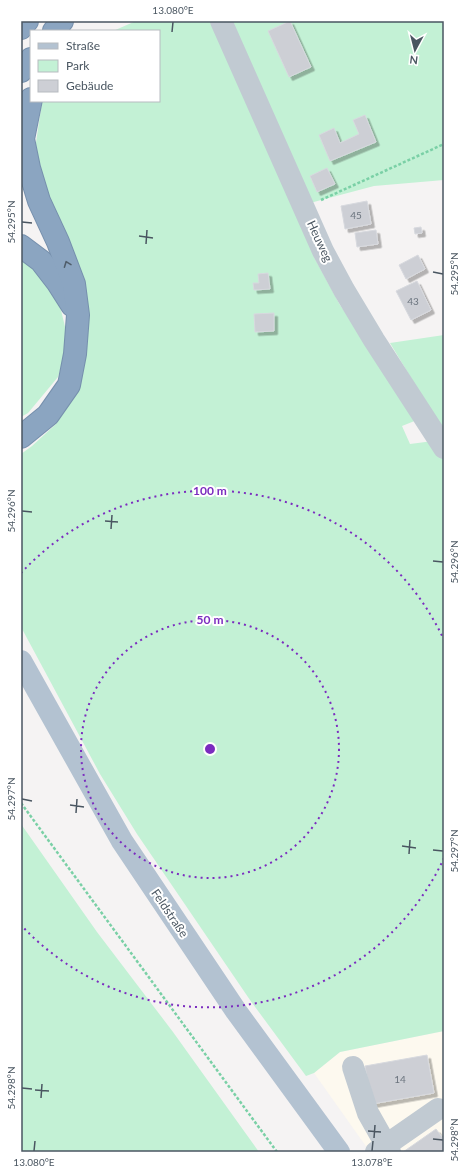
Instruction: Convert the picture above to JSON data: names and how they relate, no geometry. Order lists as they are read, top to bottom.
{
  "streets": {
    "main road": ["Feldstraße"],
    "street": ["Heuweg"]
  },
  "house_numbers": ["45", "43", "14"],
  "legend": ["Straße", "Park", "Gebäude"],
  "north": "bottom",
  "coordinates": [
    "13.080°E",
    "54.295°N",
    "54.296°N",
    "54.297°N",
    "54.298°N",
    "13.078°E"
  ],
  "rings": ["100 m", "50 m"]
}
